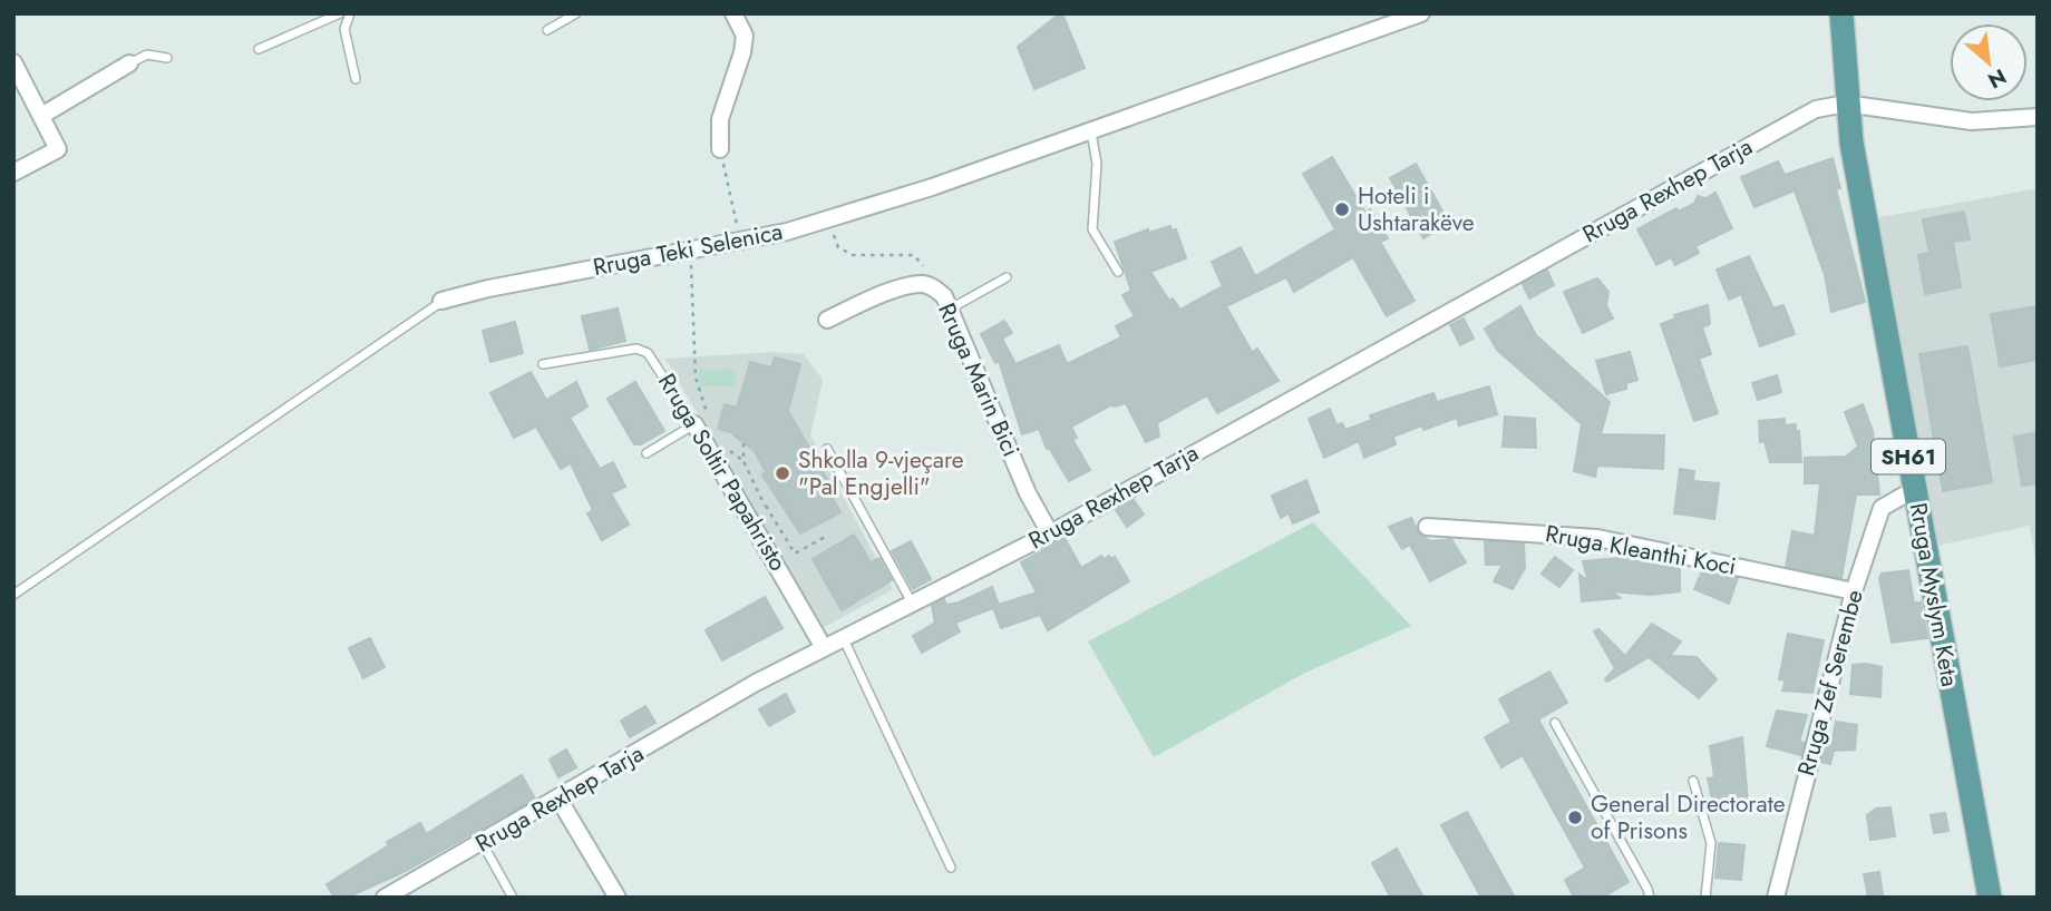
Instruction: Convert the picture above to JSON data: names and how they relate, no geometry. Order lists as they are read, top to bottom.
{
  "streets": {
    "main road": ["SH61", "Rruga Myslym Keta"],
    "street": [
      "Rruga Rexhep Tarja",
      "Rruga Teki Selenica",
      "Rruga Marin Bici",
      "Rruga Soltir Papahristo",
      "Rruga Kleanthi Koci",
      "Rruga Zef Serembe"
    ]
  },
  "crossings": [
    ["Rruga Rexhep Tarja", "Rruga Marin Bici"],
    ["Rruga Rexhep Tarja", "Rruga Soltir Papahristo"],
    ["Rruga Rexhep Tarja", "Rruga Myslym Keta"],
    ["Rruga Kleanthi Koci", "Rruga Zef Serembe"],
    ["Rruga Myslym Keta", "Rruga Zef Serembe"]
  ],
  "places": ["Hoteli i Ushtarakëve", "Shkolla 9-vjeçare \"Pal Engjelli\"", "General Directorate of Prisons"],
  "north": "bottom right"
}
